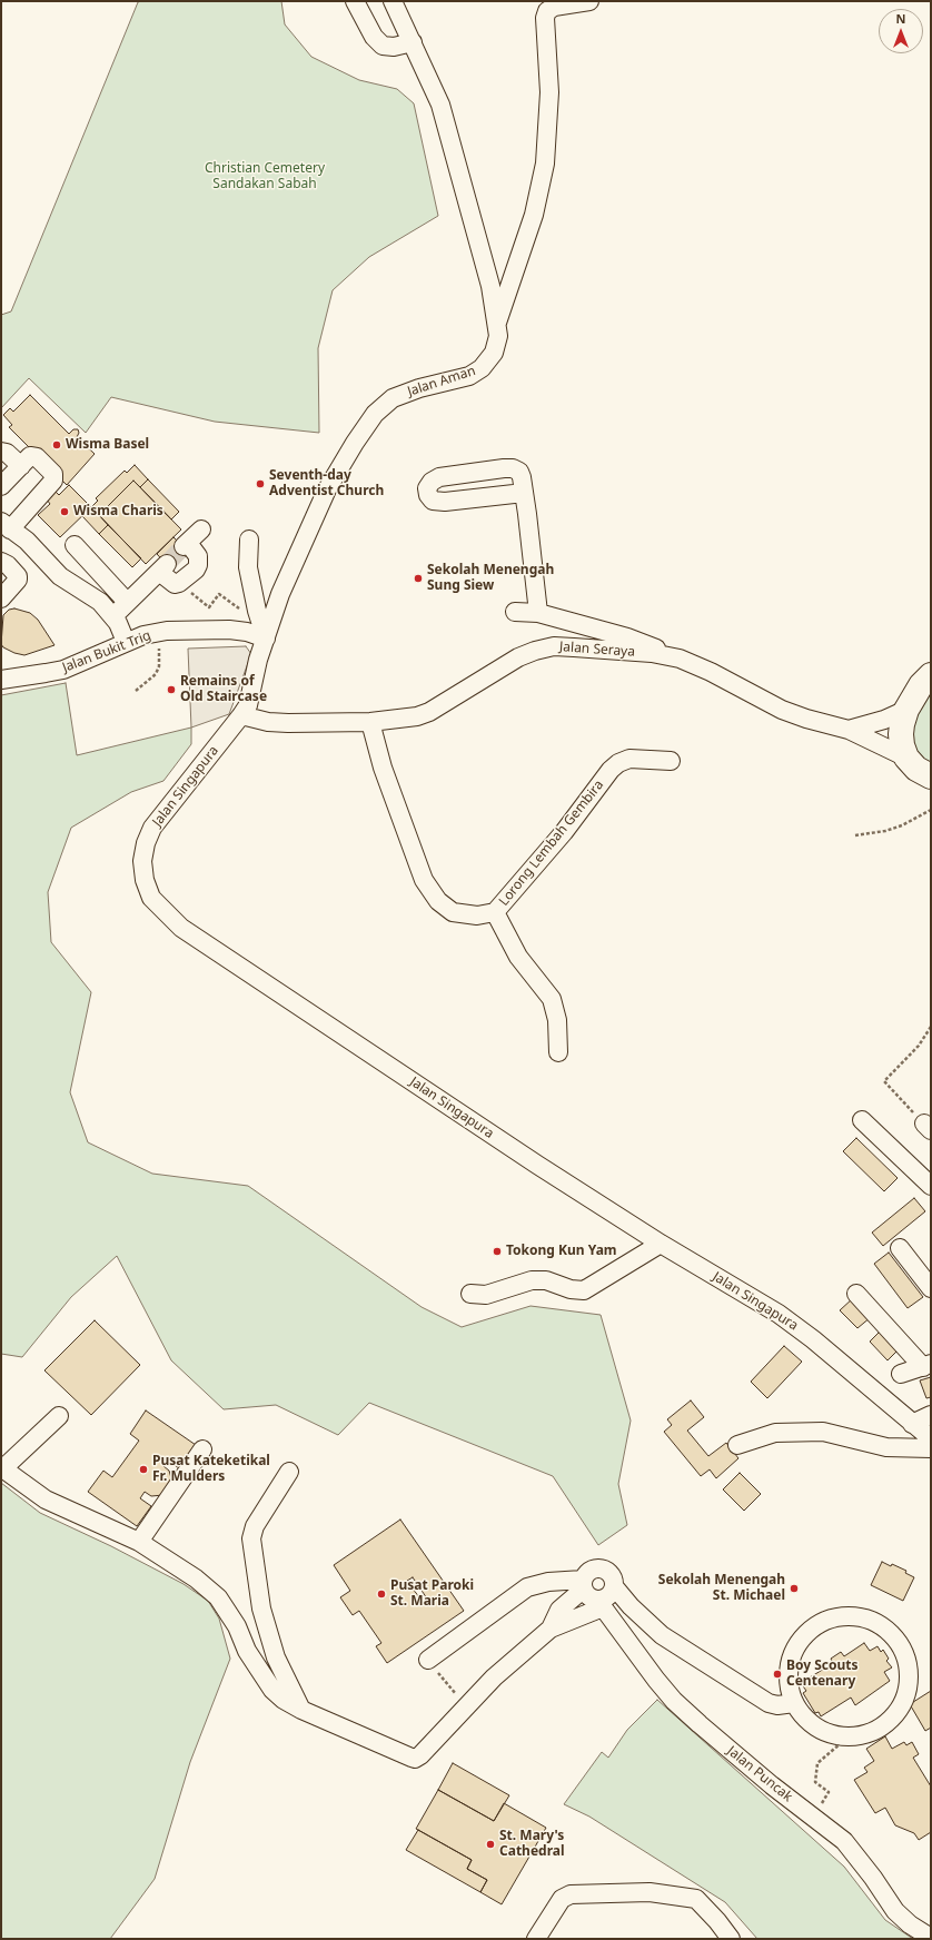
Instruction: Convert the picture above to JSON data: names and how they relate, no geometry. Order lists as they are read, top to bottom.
{
  "streets": {
    "street": [
      "Jalan Aman",
      "Jalan Seraya",
      "Jalan Bukit Trig",
      "Jalan Singapura",
      "Lorong Lembah Gembira",
      "Jalan Puncak"
    ]
  },
  "crossings": [
    ["Jalan Aman", "Jalan Seraya"],
    ["Jalan Aman", "Jalan Bukit Trig"],
    ["Jalan Aman", "Jalan Singapura"],
    ["Jalan Seraya", "Jalan Singapura"],
    ["Jalan Seraya", "Lorong Lembah Gembira"]
  ],
  "parks": ["Christian Cemetery Sandakan Sabah"],
  "places": [
    "Wisma Basel",
    "Seventh-day Adventist Church",
    "Wisma Charis",
    "Sekolah Menengah Sung Siew",
    "Remains of Old Staircase",
    "Tokong Kun Yam",
    "Pusat Kateketikal Fr. Mulders",
    "Sekolah Menengah St. Michael",
    "Pusat Paroki St. Maria",
    "Boy Scouts Centenary",
    "St. Mary's Cathedral"
  ],
  "north": "top"
}
